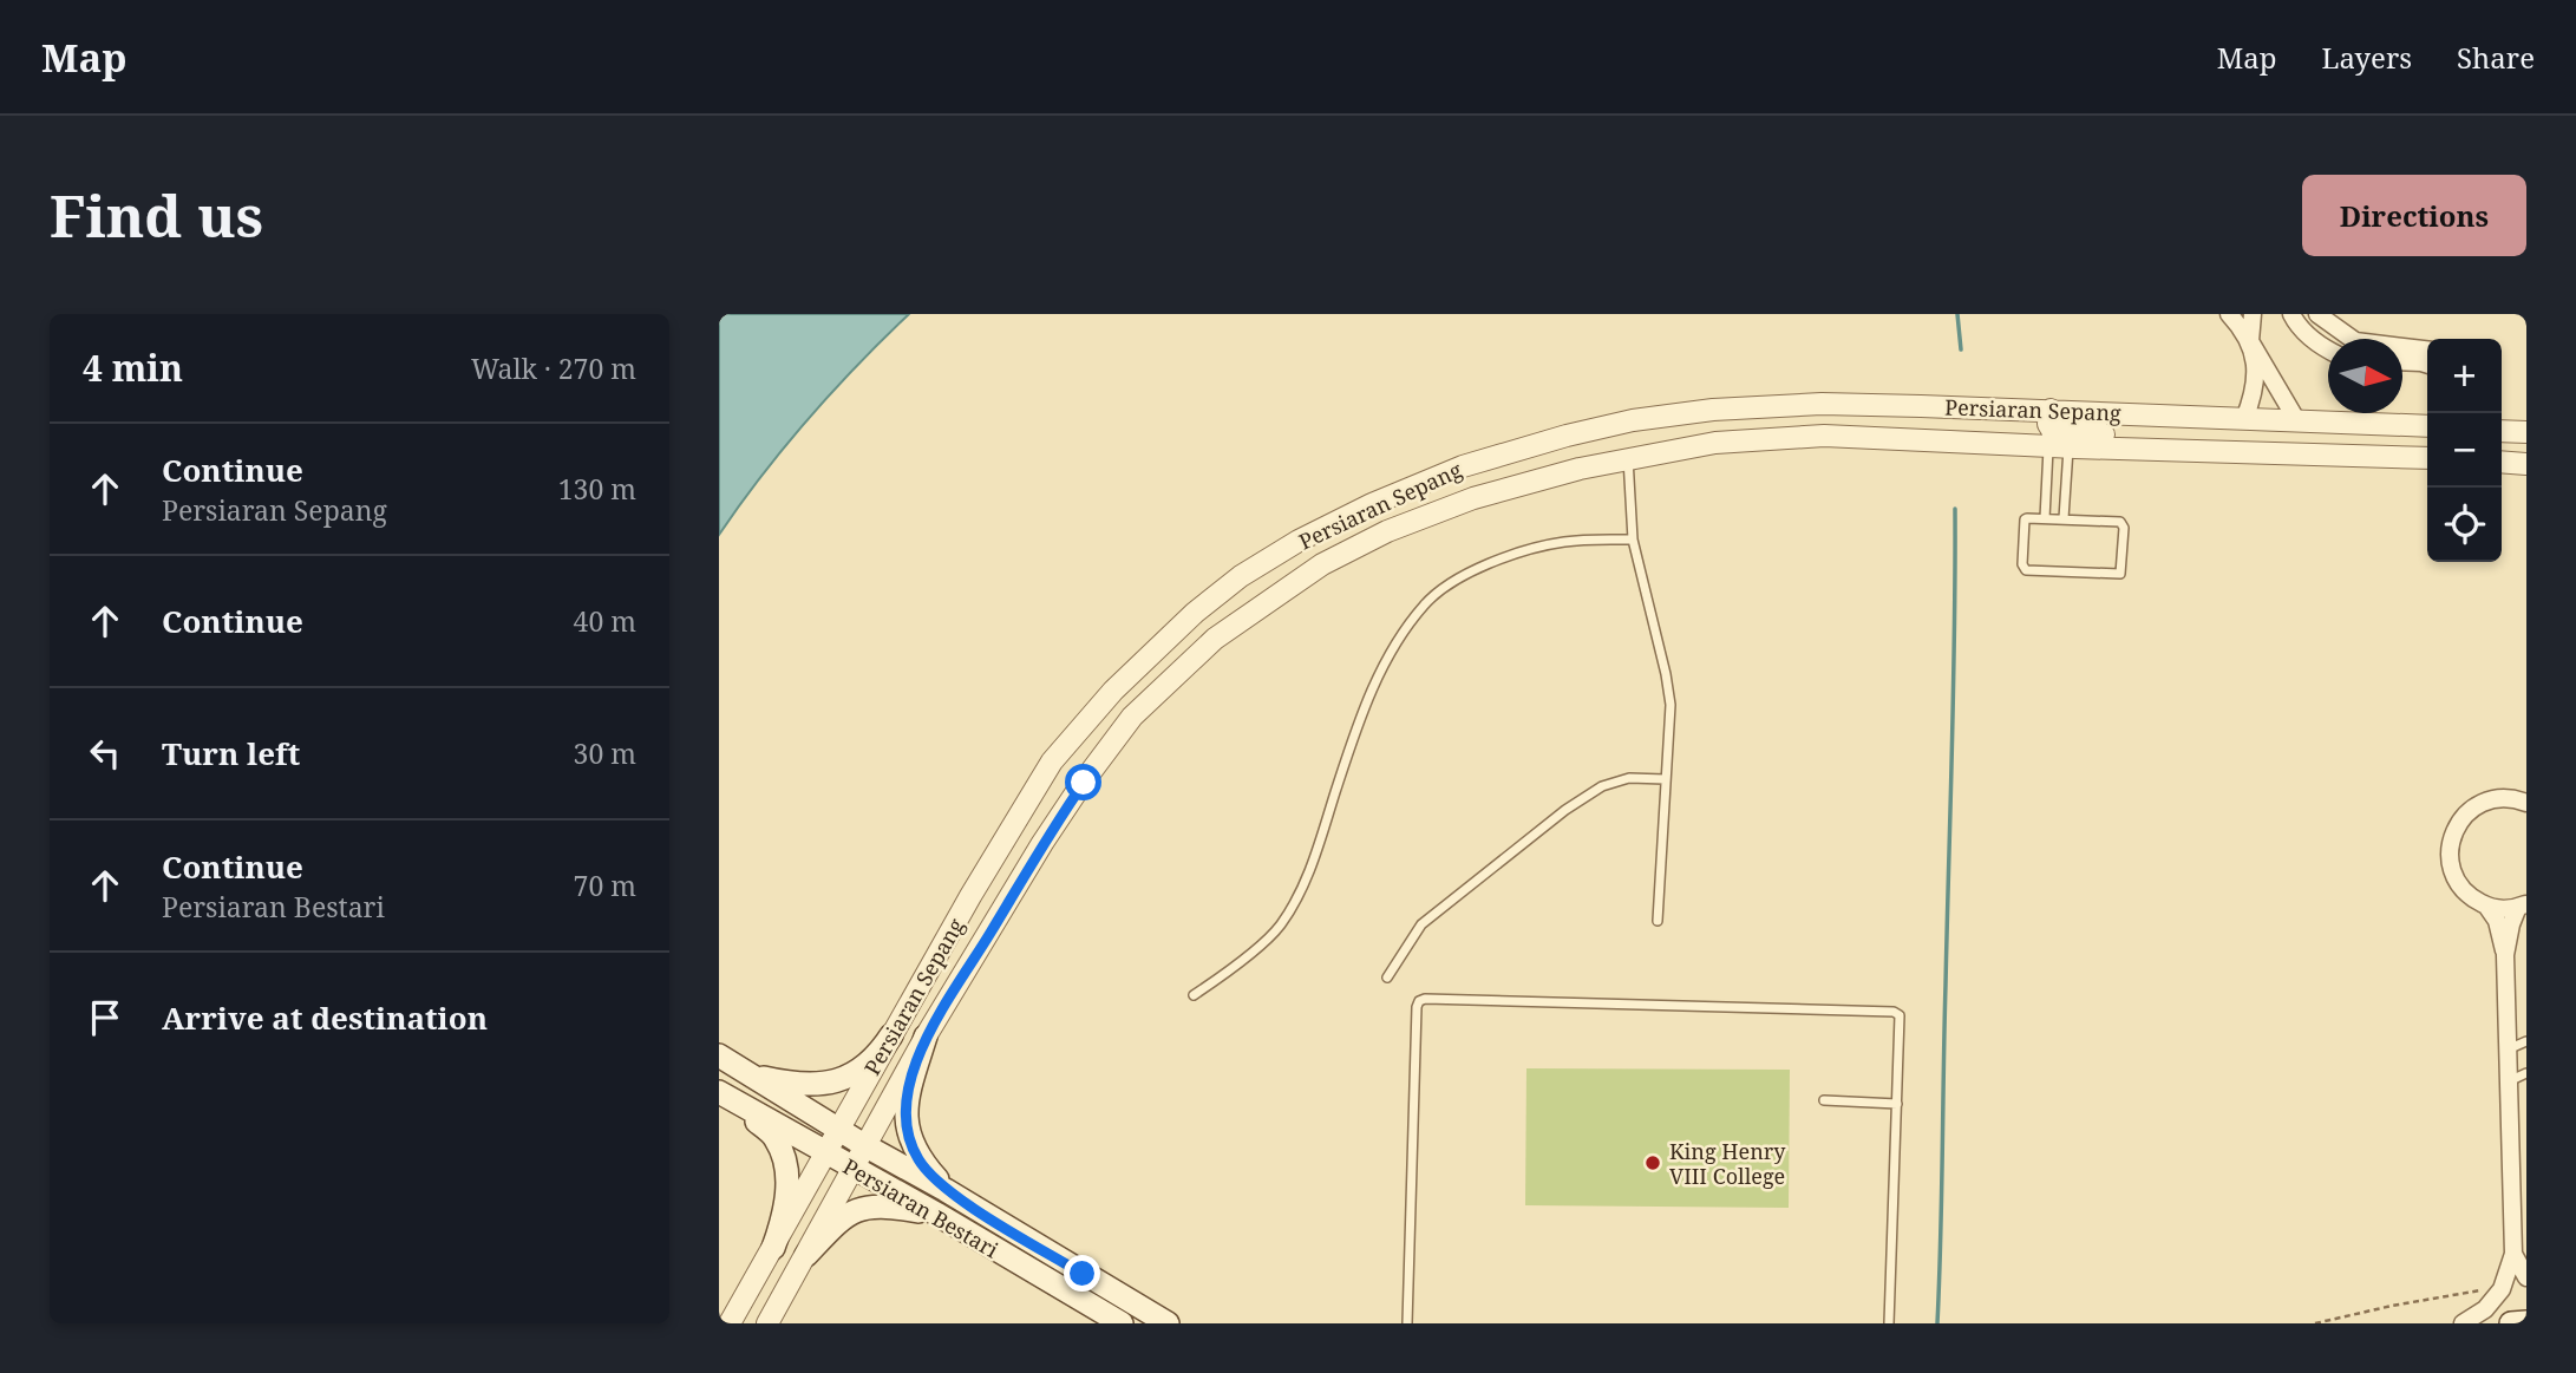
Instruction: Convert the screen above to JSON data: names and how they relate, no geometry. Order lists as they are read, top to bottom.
{
  "streets": {
    "main road": ["Persiaran Bestari"],
    "street": ["Persiaran Sepang"]
  },
  "crossings": [
    ["Persiaran Sepang", "Persiaran Bestari"]
  ],
  "places": ["King Henry VIII College"],
  "north": "right",
  "page": {
    "header": "Map",
    "nav": ["Map", "Layers", "Share"],
    "buttons": "Directions",
    "title": "Find us",
    "heading": ["4 min", "Walk · 270 m"],
    "map_buttons": ["+", "−"],
    "list": [
      ["Continue", "Persiaran Sepang", "130 m"],
      ["Continue", "40 m"],
      ["Turn left", "30 m"],
      ["Continue", "Persiaran Bestari", "70 m"],
      "Arrive at destination"
    ]
  }
}
